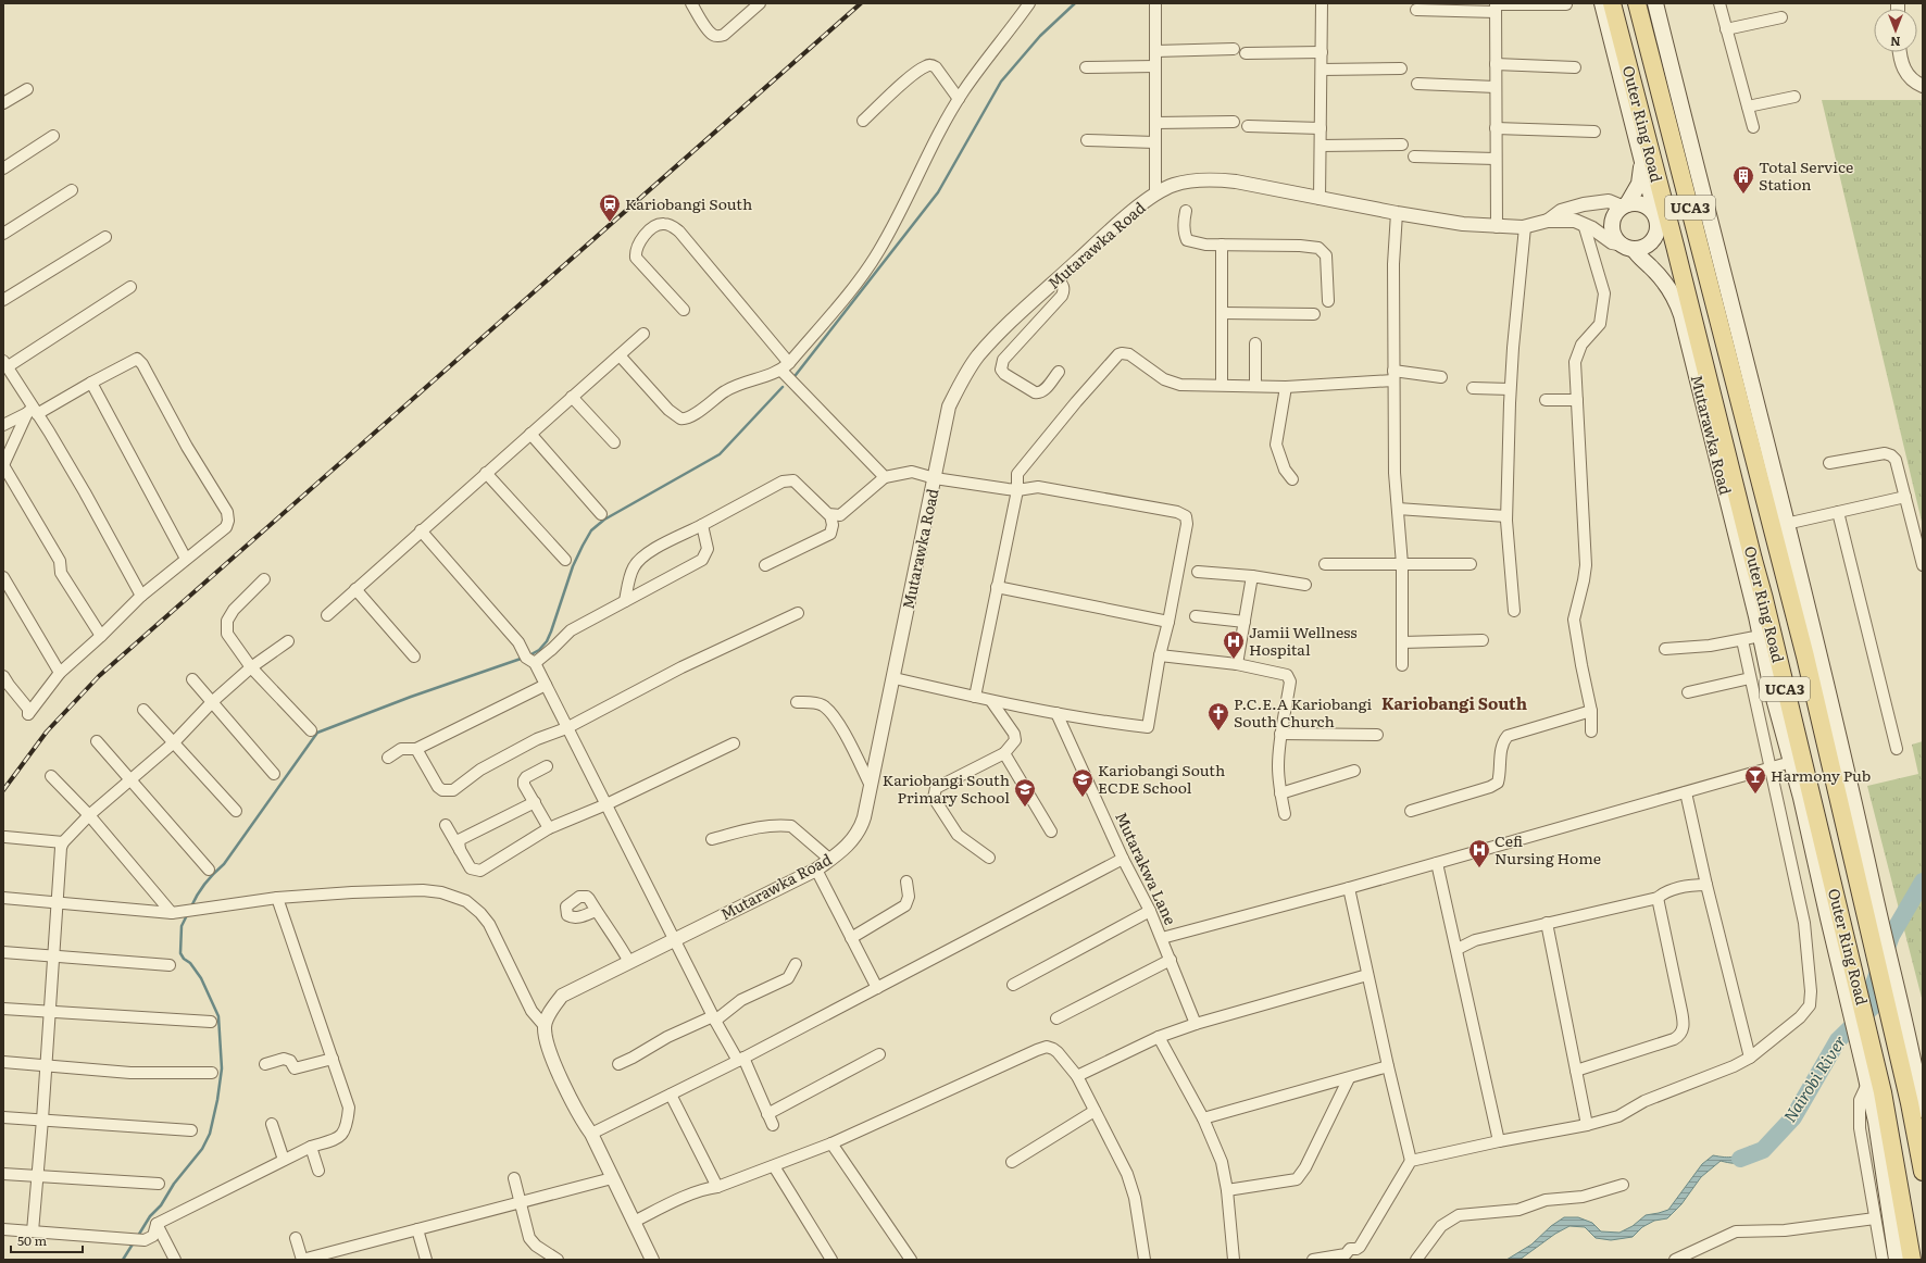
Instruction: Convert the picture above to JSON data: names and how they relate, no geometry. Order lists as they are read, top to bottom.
{
  "streets": {
    "main road": ["Outer Ring Road", "UCA3", "Mutarawka Road"],
    "street": ["Mutarakwa Lane"]
  },
  "crossings": [
    ["Outer Ring Road", "UCA3"],
    ["Outer Ring Road", "Mutarawka Road"],
    ["UCA3", "Mutarawka Road"]
  ],
  "districts": ["Kariobangi South"],
  "water": ["Nairobi River"],
  "places": {
    "building": ["Total Service Station"],
    "station": ["Kariobangi South"],
    "hospital": ["Jamii Wellness Hospital", "Cefi Nursing Home"],
    "church": ["P.C.E.A Kariobangi South Church"],
    "bar": ["Harmony Pub"],
    "school or university": ["Kariobangi South ECDE School", "Kariobangi South Primary School"]
  },
  "scale_bar": "50 m",
  "north": "bottom"
}
